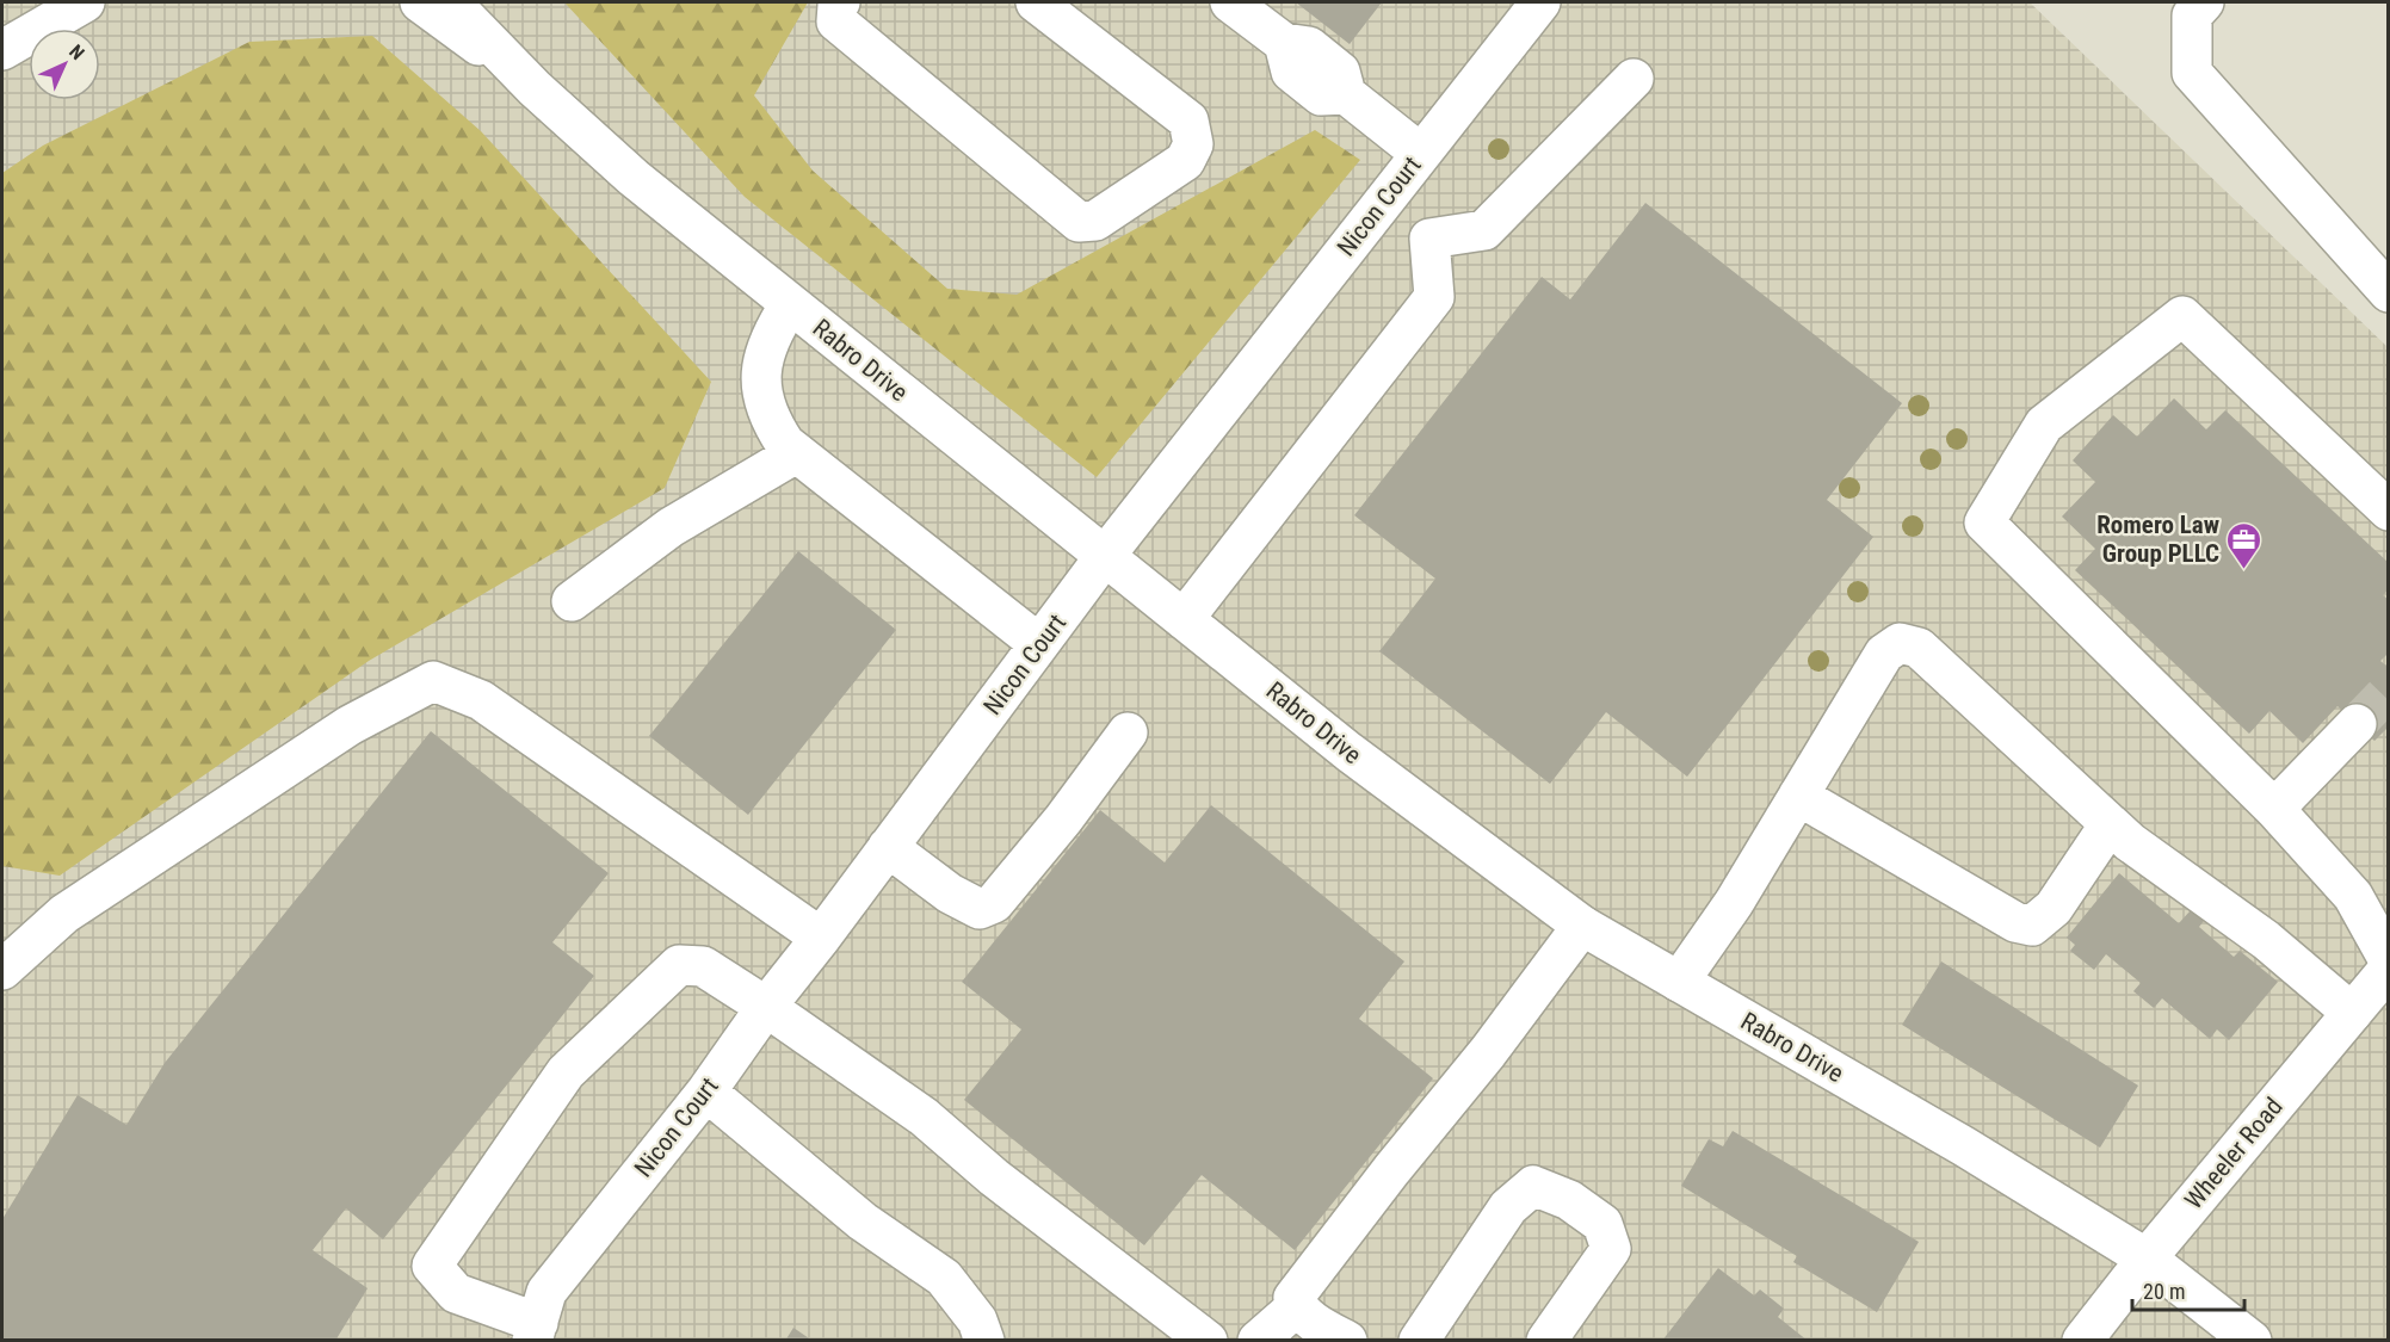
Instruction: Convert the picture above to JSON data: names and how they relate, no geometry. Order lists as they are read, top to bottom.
{
  "streets": {
    "main road": ["Nicon Court", "Rabro Drive", "Wheeler Road"]
  },
  "crossings": [
    ["Nicon Court", "Rabro Drive"],
    ["Rabro Drive", "Wheeler Road"]
  ],
  "places": {
    "office": ["Romero Law Group PLLC"]
  },
  "scale_bar": "20 m",
  "north": "top right"
}
